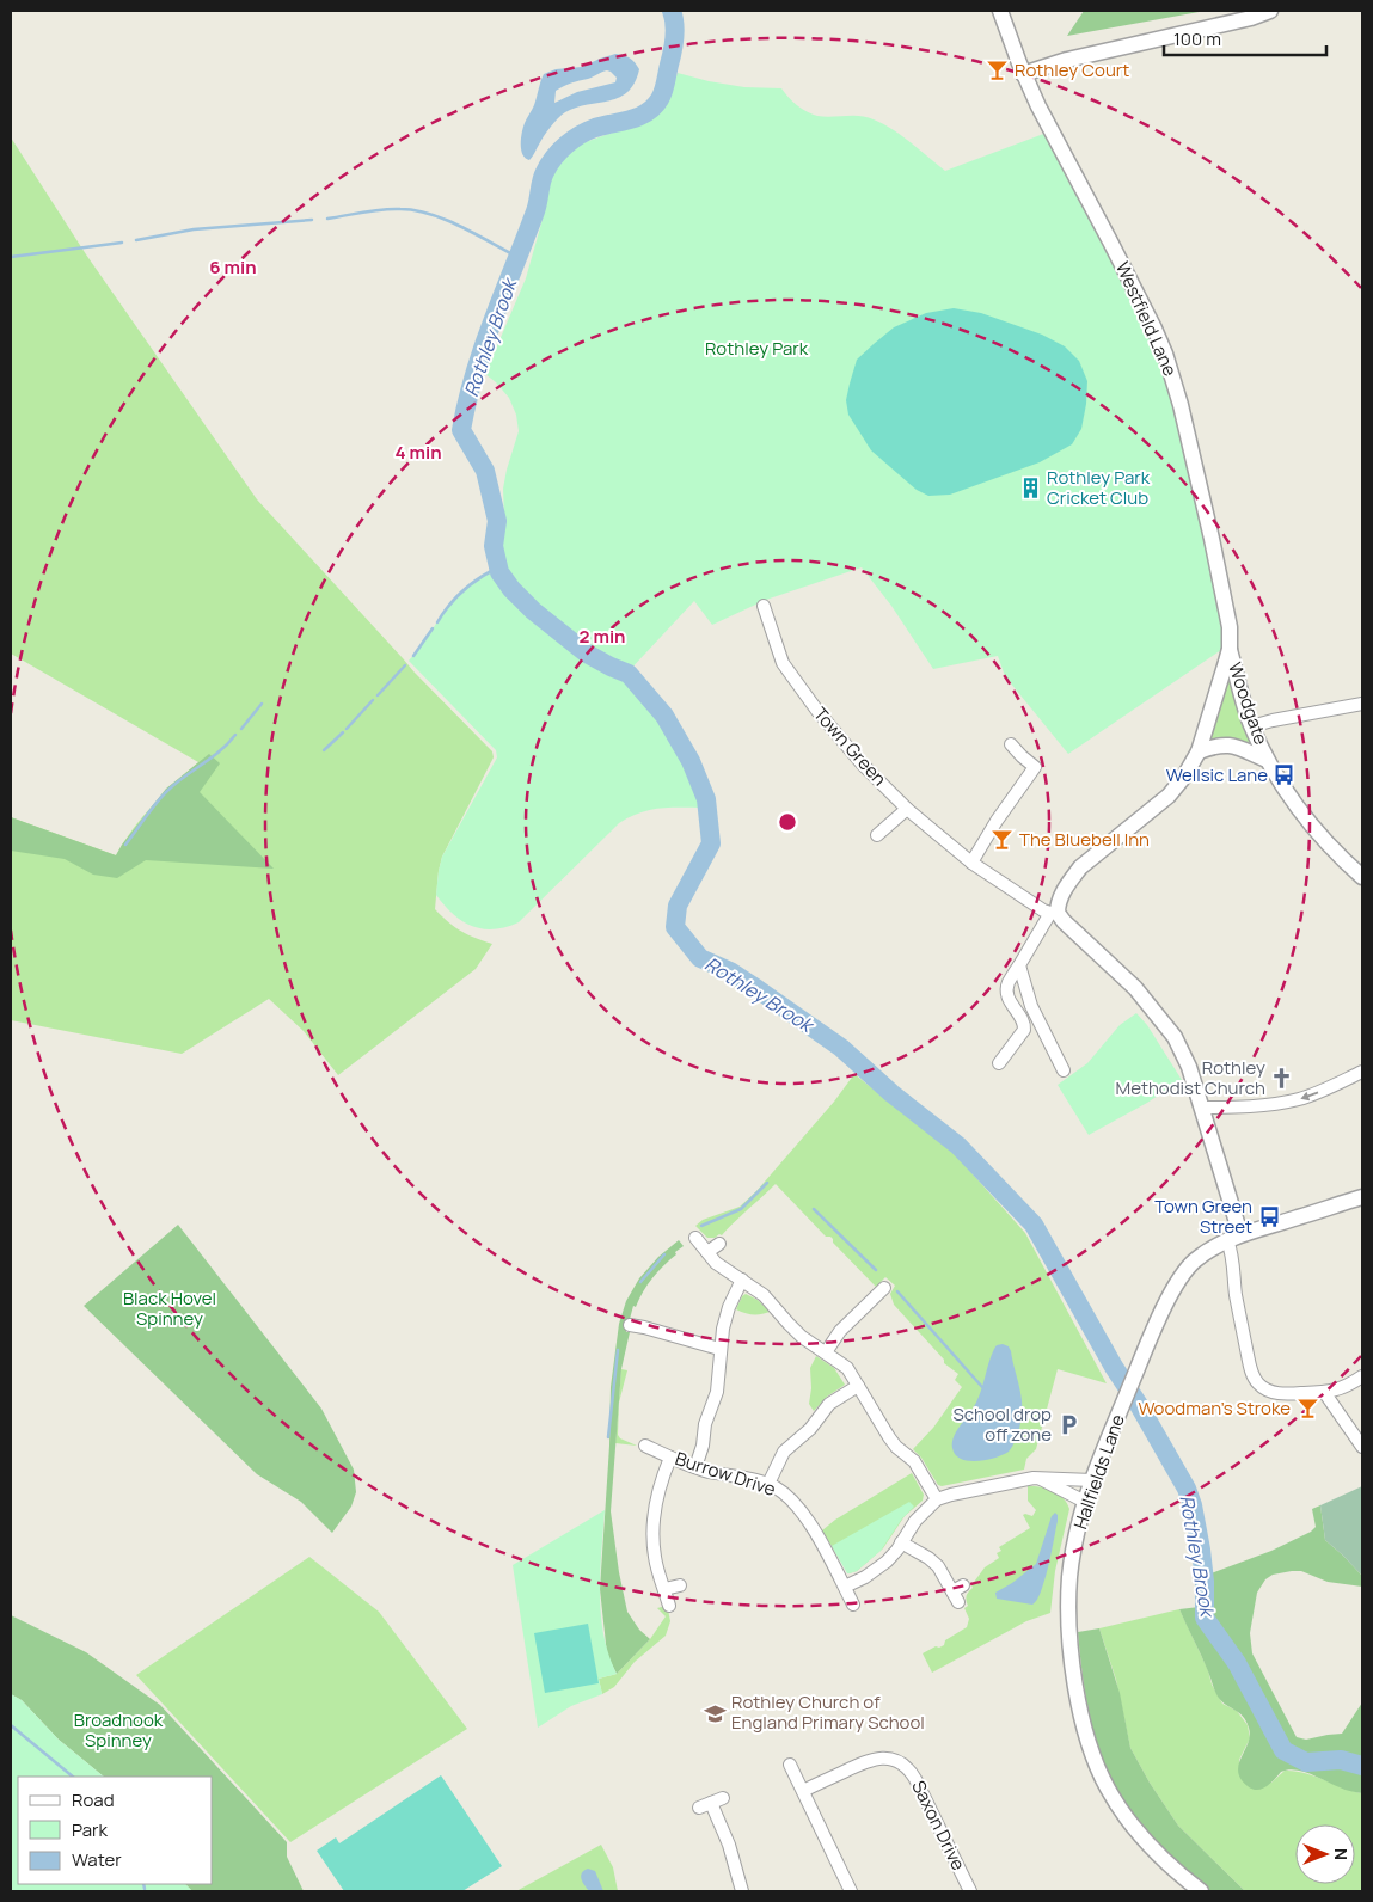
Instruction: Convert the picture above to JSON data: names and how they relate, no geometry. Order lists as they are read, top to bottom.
{
  "streets": {
    "street": [
      "Westfield Lane",
      "Woodgate",
      "Town Green",
      "Hallfields Lane",
      "Burrow Drive",
      "Saxon Drive"
    ]
  },
  "crossings": [
    ["Westfield Lane", "Woodgate"]
  ],
  "water": ["Rothley Brook"],
  "parks": ["Rothley Park", "Black Hovel Spinney", "Broadnook Spinney"],
  "places": {
    "bar": ["Rothley Court", "The Bluebell Inn", "Woodman's Stroke"],
    "building": ["Rothley Park Cricket Club"],
    "bus stop": ["Wellsic Lane", "Town Green Street"],
    "church": ["Rothley Methodist Church"],
    "parking": ["School drop off zone"],
    "school or university": ["Rothley Church of England Primary School"]
  },
  "legend": ["Road", "Park", "Water"],
  "scale_bar": "100 m",
  "north": "right",
  "rings": ["6 min", "4 min", "2 min"]
}
